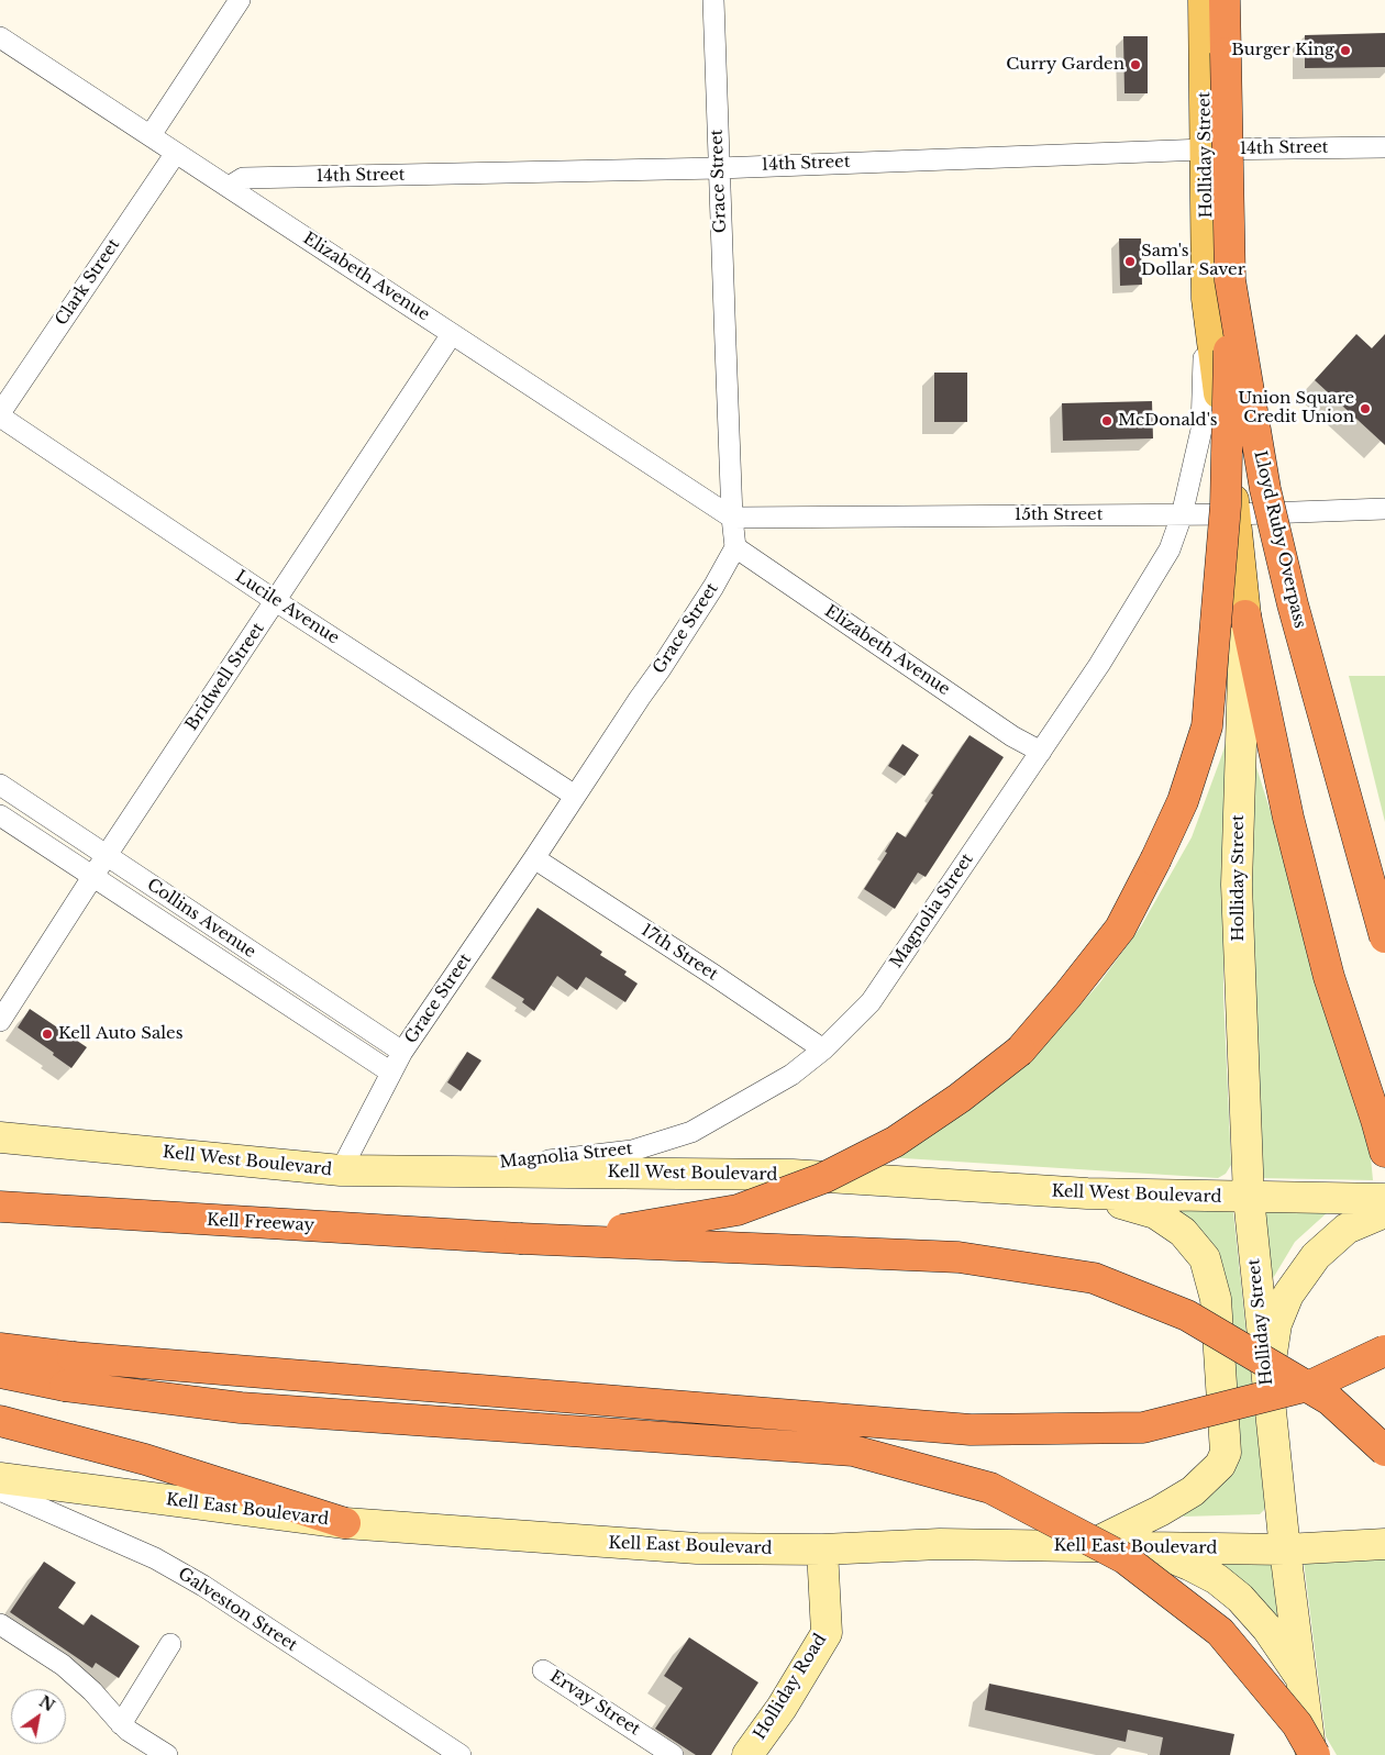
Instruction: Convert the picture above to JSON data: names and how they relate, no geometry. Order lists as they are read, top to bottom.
{
  "streets": {
    "highway": ["Lloyd Ruby Overpass", "Kell Freeway"],
    "main road": [
      "Holliday Street",
      "Kell West Boulevard",
      "Kell East Boulevard",
      "Holliday Road"
    ],
    "street": [
      "14th Street",
      "Grace Street",
      "Elizabeth Avenue",
      "Clark Street",
      "15th Street",
      "Lucile Avenue",
      "Bridwell Street",
      "Magnolia Street",
      "Collins Avenue",
      "17th Street",
      "Galveston Street",
      "Ervay Street"
    ]
  },
  "crossings": [
    ["14th Street", "Holliday Street"],
    ["14th Street", "Grace Street"],
    ["14th Street", "Elizabeth Avenue"],
    ["Holliday Street", "15th Street"],
    ["Holliday Street", "Magnolia Street"],
    ["Holliday Street", "Kell West Boulevard"],
    ["Holliday Street", "Kell East Boulevard"],
    ["Grace Street", "Elizabeth Avenue"],
    ["Grace Street", "15th Street"],
    ["Grace Street", "Lucile Avenue"],
    ["Grace Street", "Magnolia Street"],
    ["Grace Street", "Collins Avenue"],
    ["Grace Street", "17th Street"],
    ["Grace Street", "Kell West Boulevard"],
    ["Elizabeth Avenue", "Clark Street"],
    ["Elizabeth Avenue", "15th Street"],
    ["Elizabeth Avenue", "Bridwell Street"],
    ["Elizabeth Avenue", "Magnolia Street"],
    ["Clark Street", "Lucile Avenue"],
    ["15th Street", "Magnolia Street"],
    ["Lucile Avenue", "Bridwell Street"],
    ["Bridwell Street", "Collins Avenue"],
    ["Magnolia Street", "17th Street"],
    ["Magnolia Street", "Kell West Boulevard"],
    ["Kell East Boulevard", "Holliday Road"]
  ],
  "places": [
    "Burger King",
    "Curry Garden",
    "Sam's Dollar Saver",
    "Union Square Credit Union",
    "McDonald's",
    "Kell Auto Sales"
  ],
  "north": "top right"
}
